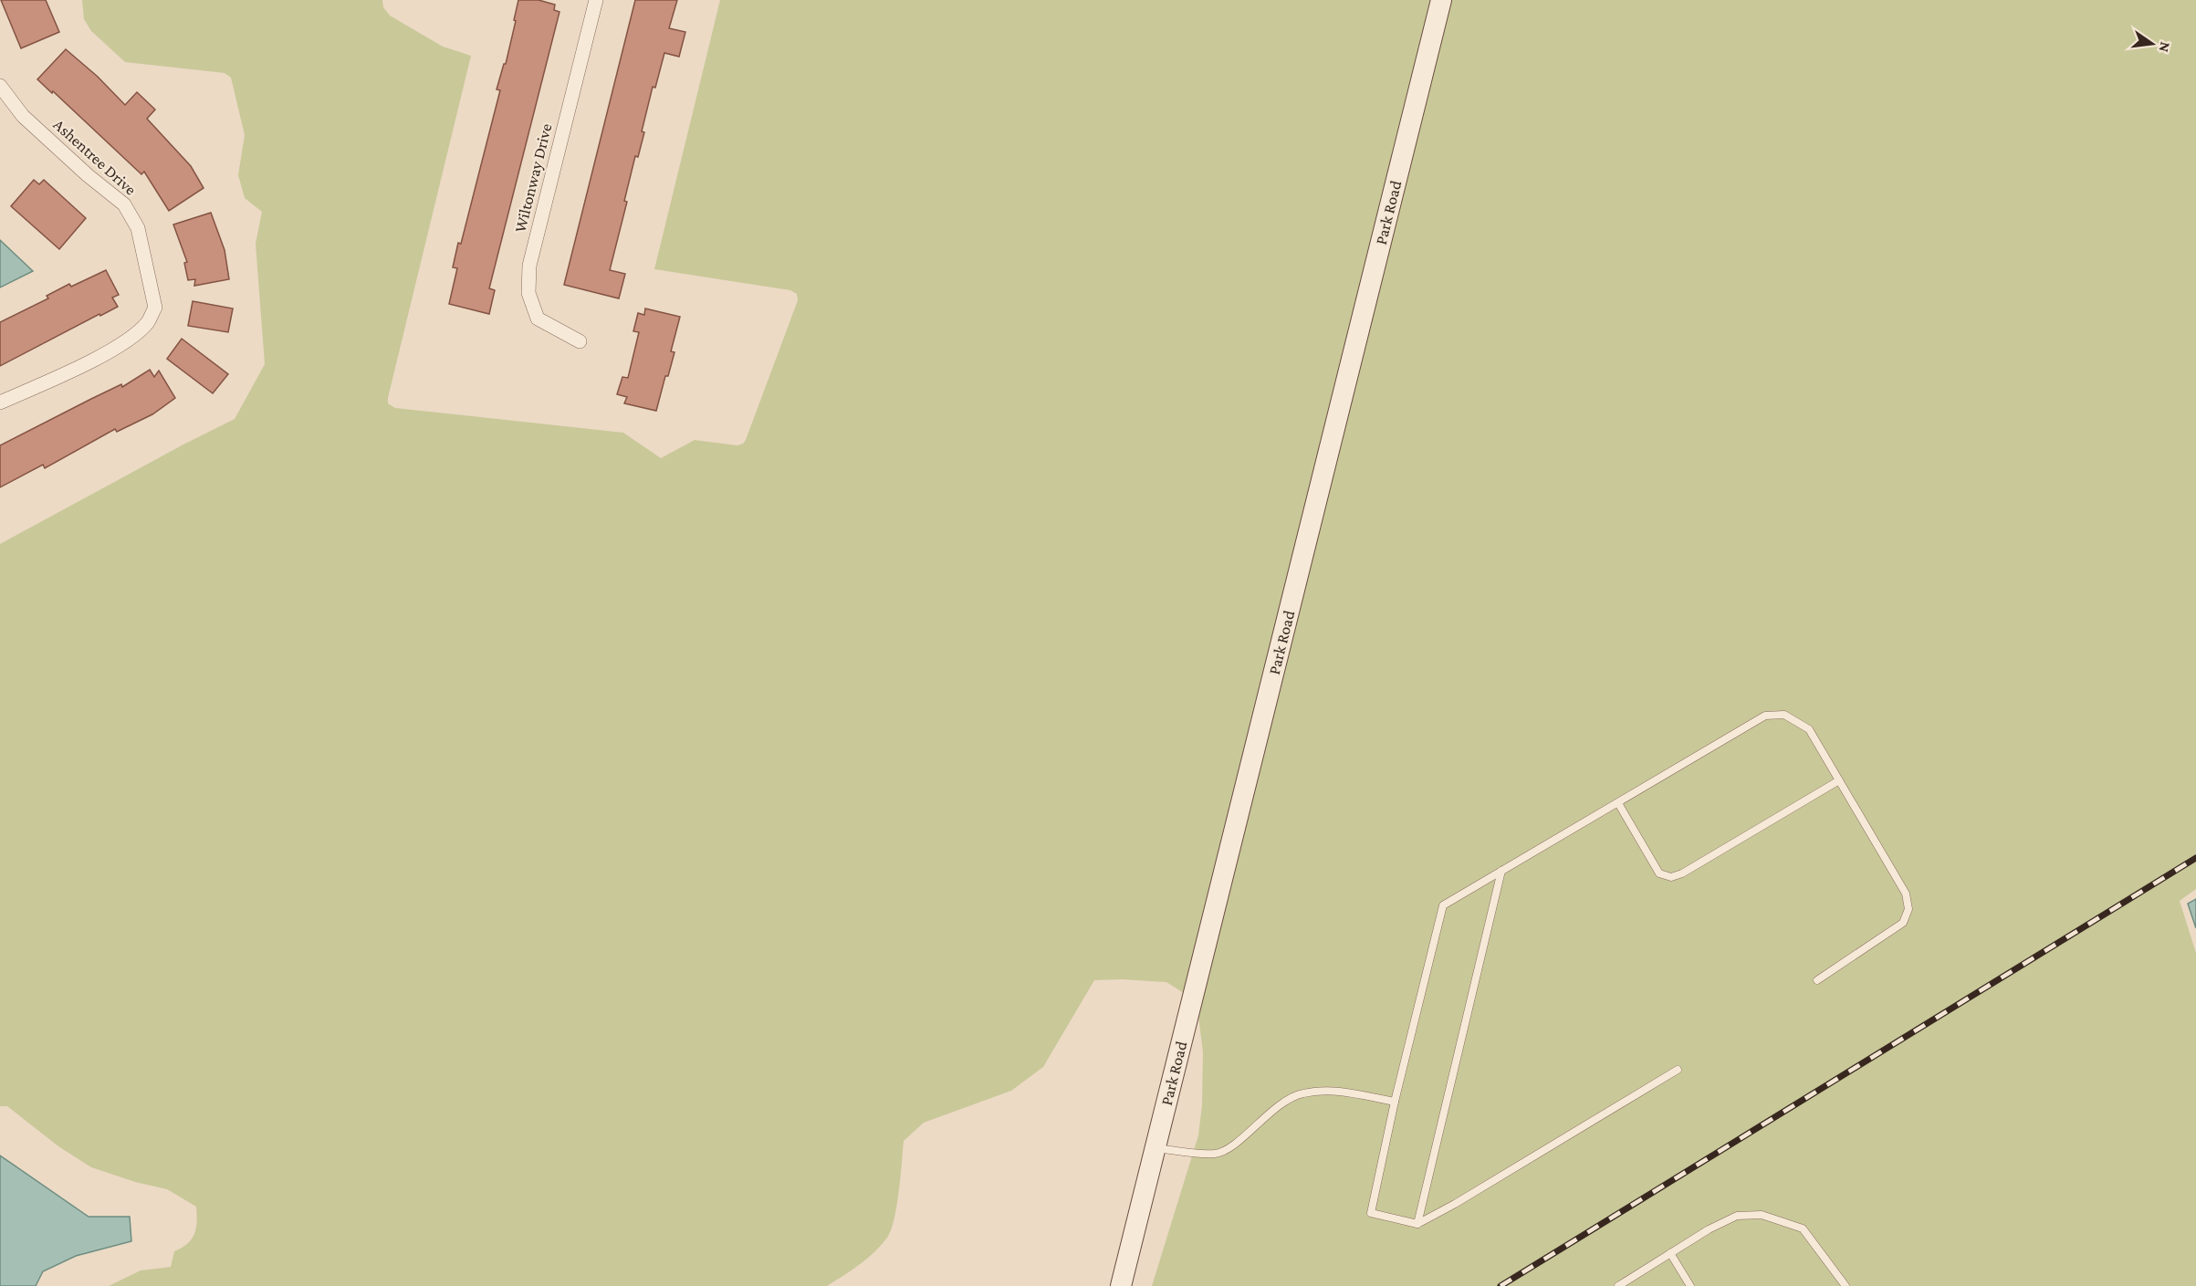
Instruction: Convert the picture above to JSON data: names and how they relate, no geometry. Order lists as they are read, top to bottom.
{
  "streets": {
    "street": ["Ashentree Drive", "Wiltonway Drive", "Park Road"]
  },
  "north": "right"
}
